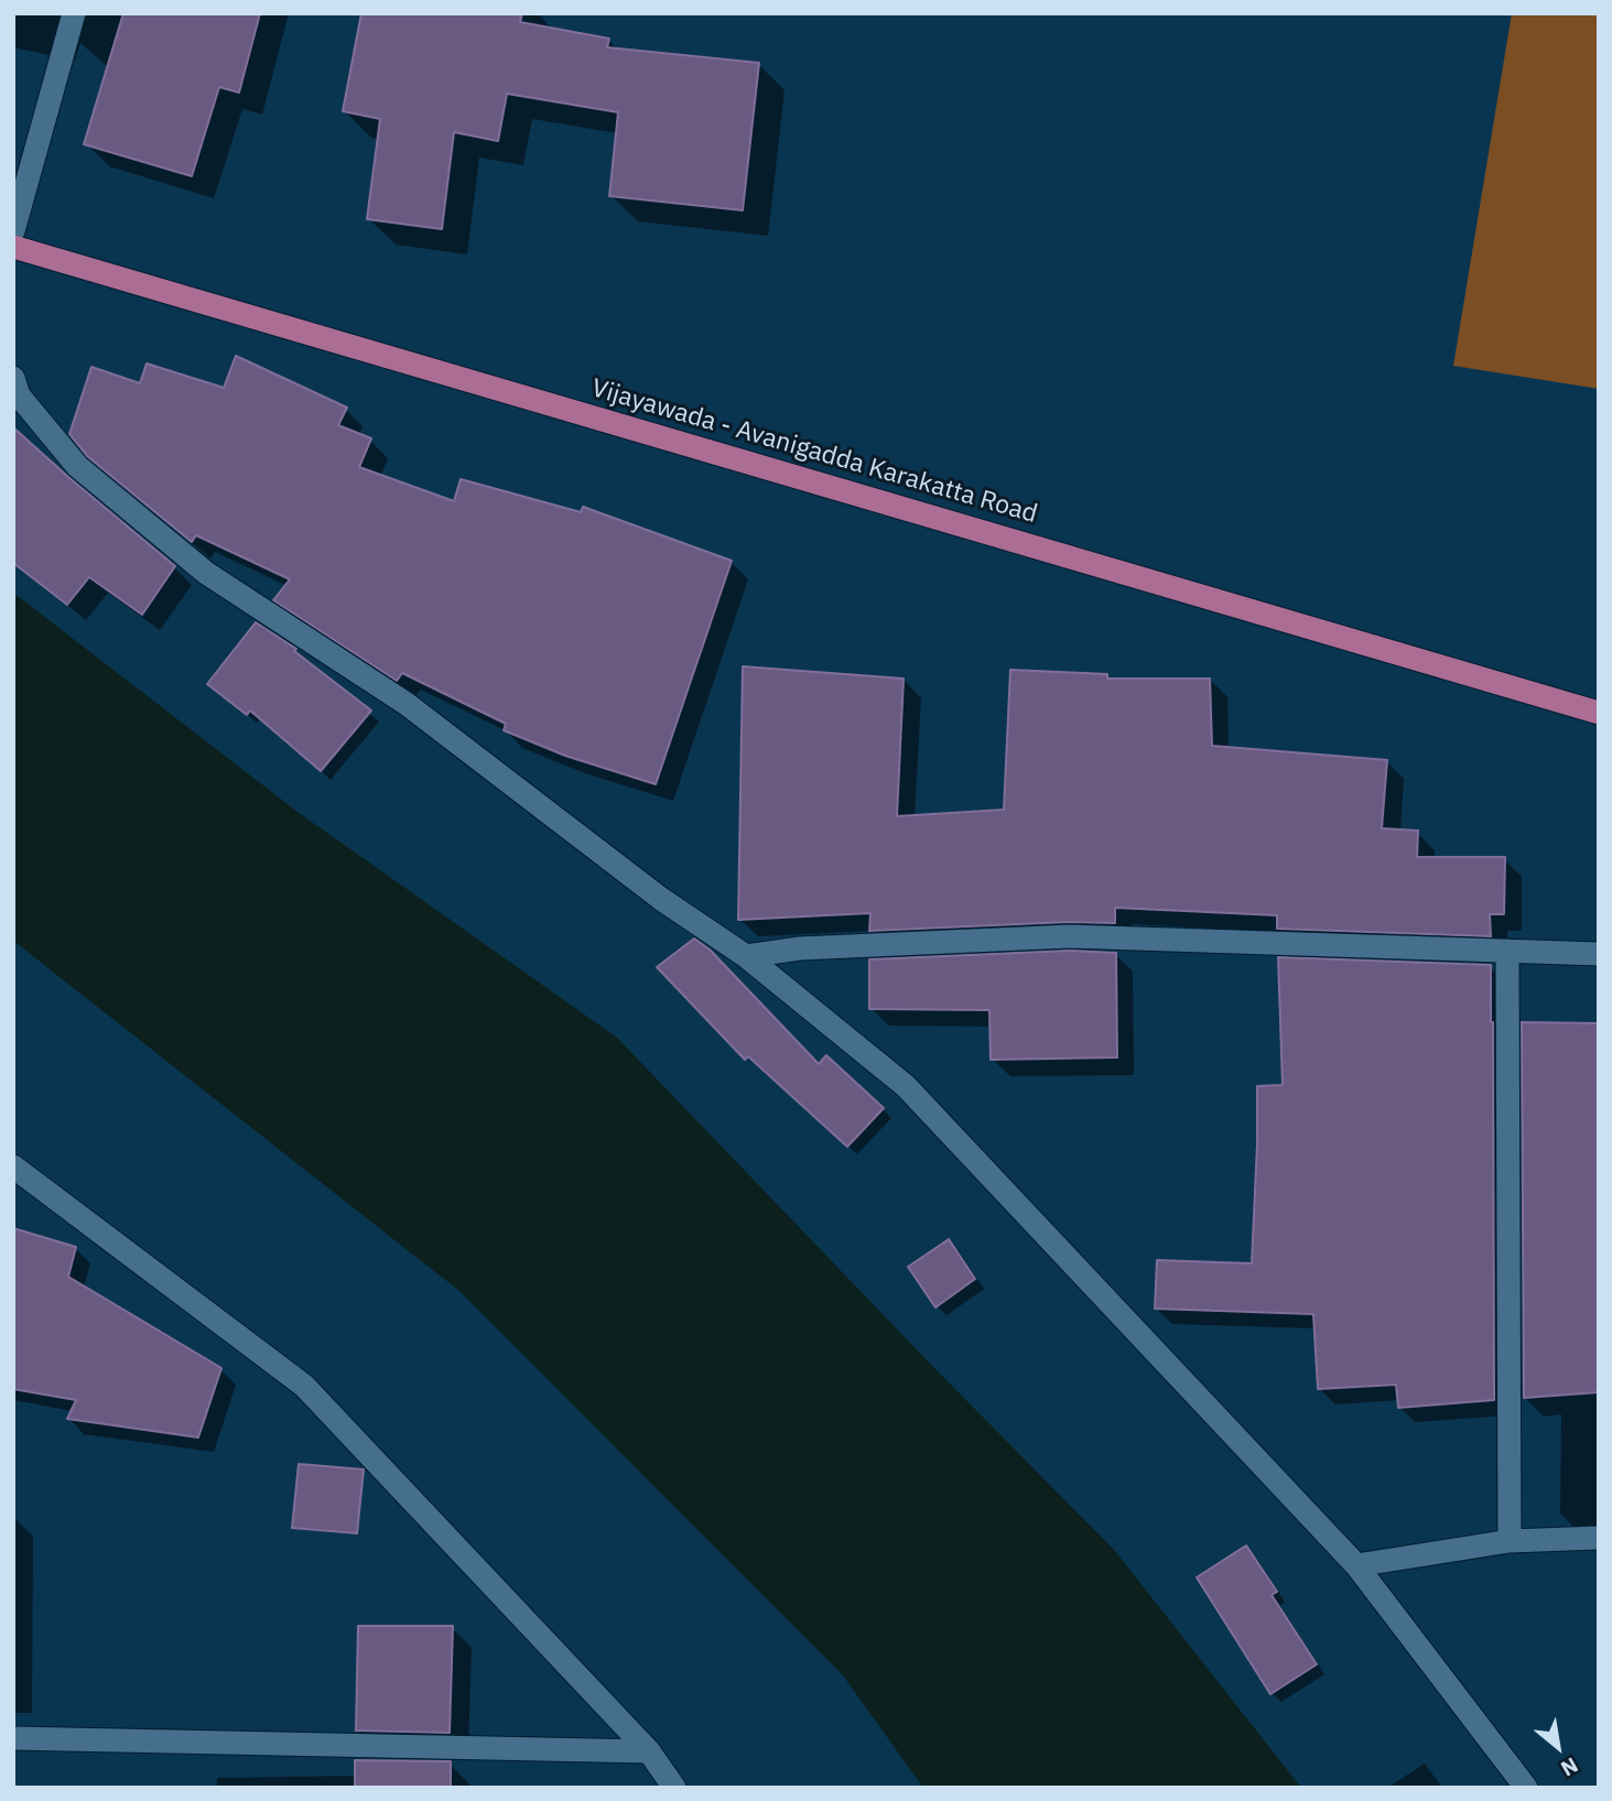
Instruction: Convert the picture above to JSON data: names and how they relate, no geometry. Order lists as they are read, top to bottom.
{
  "streets": {
    "main road": ["Vijayawada - Avanigadda Karakatta Road"]
  },
  "north": "bottom right"
}
